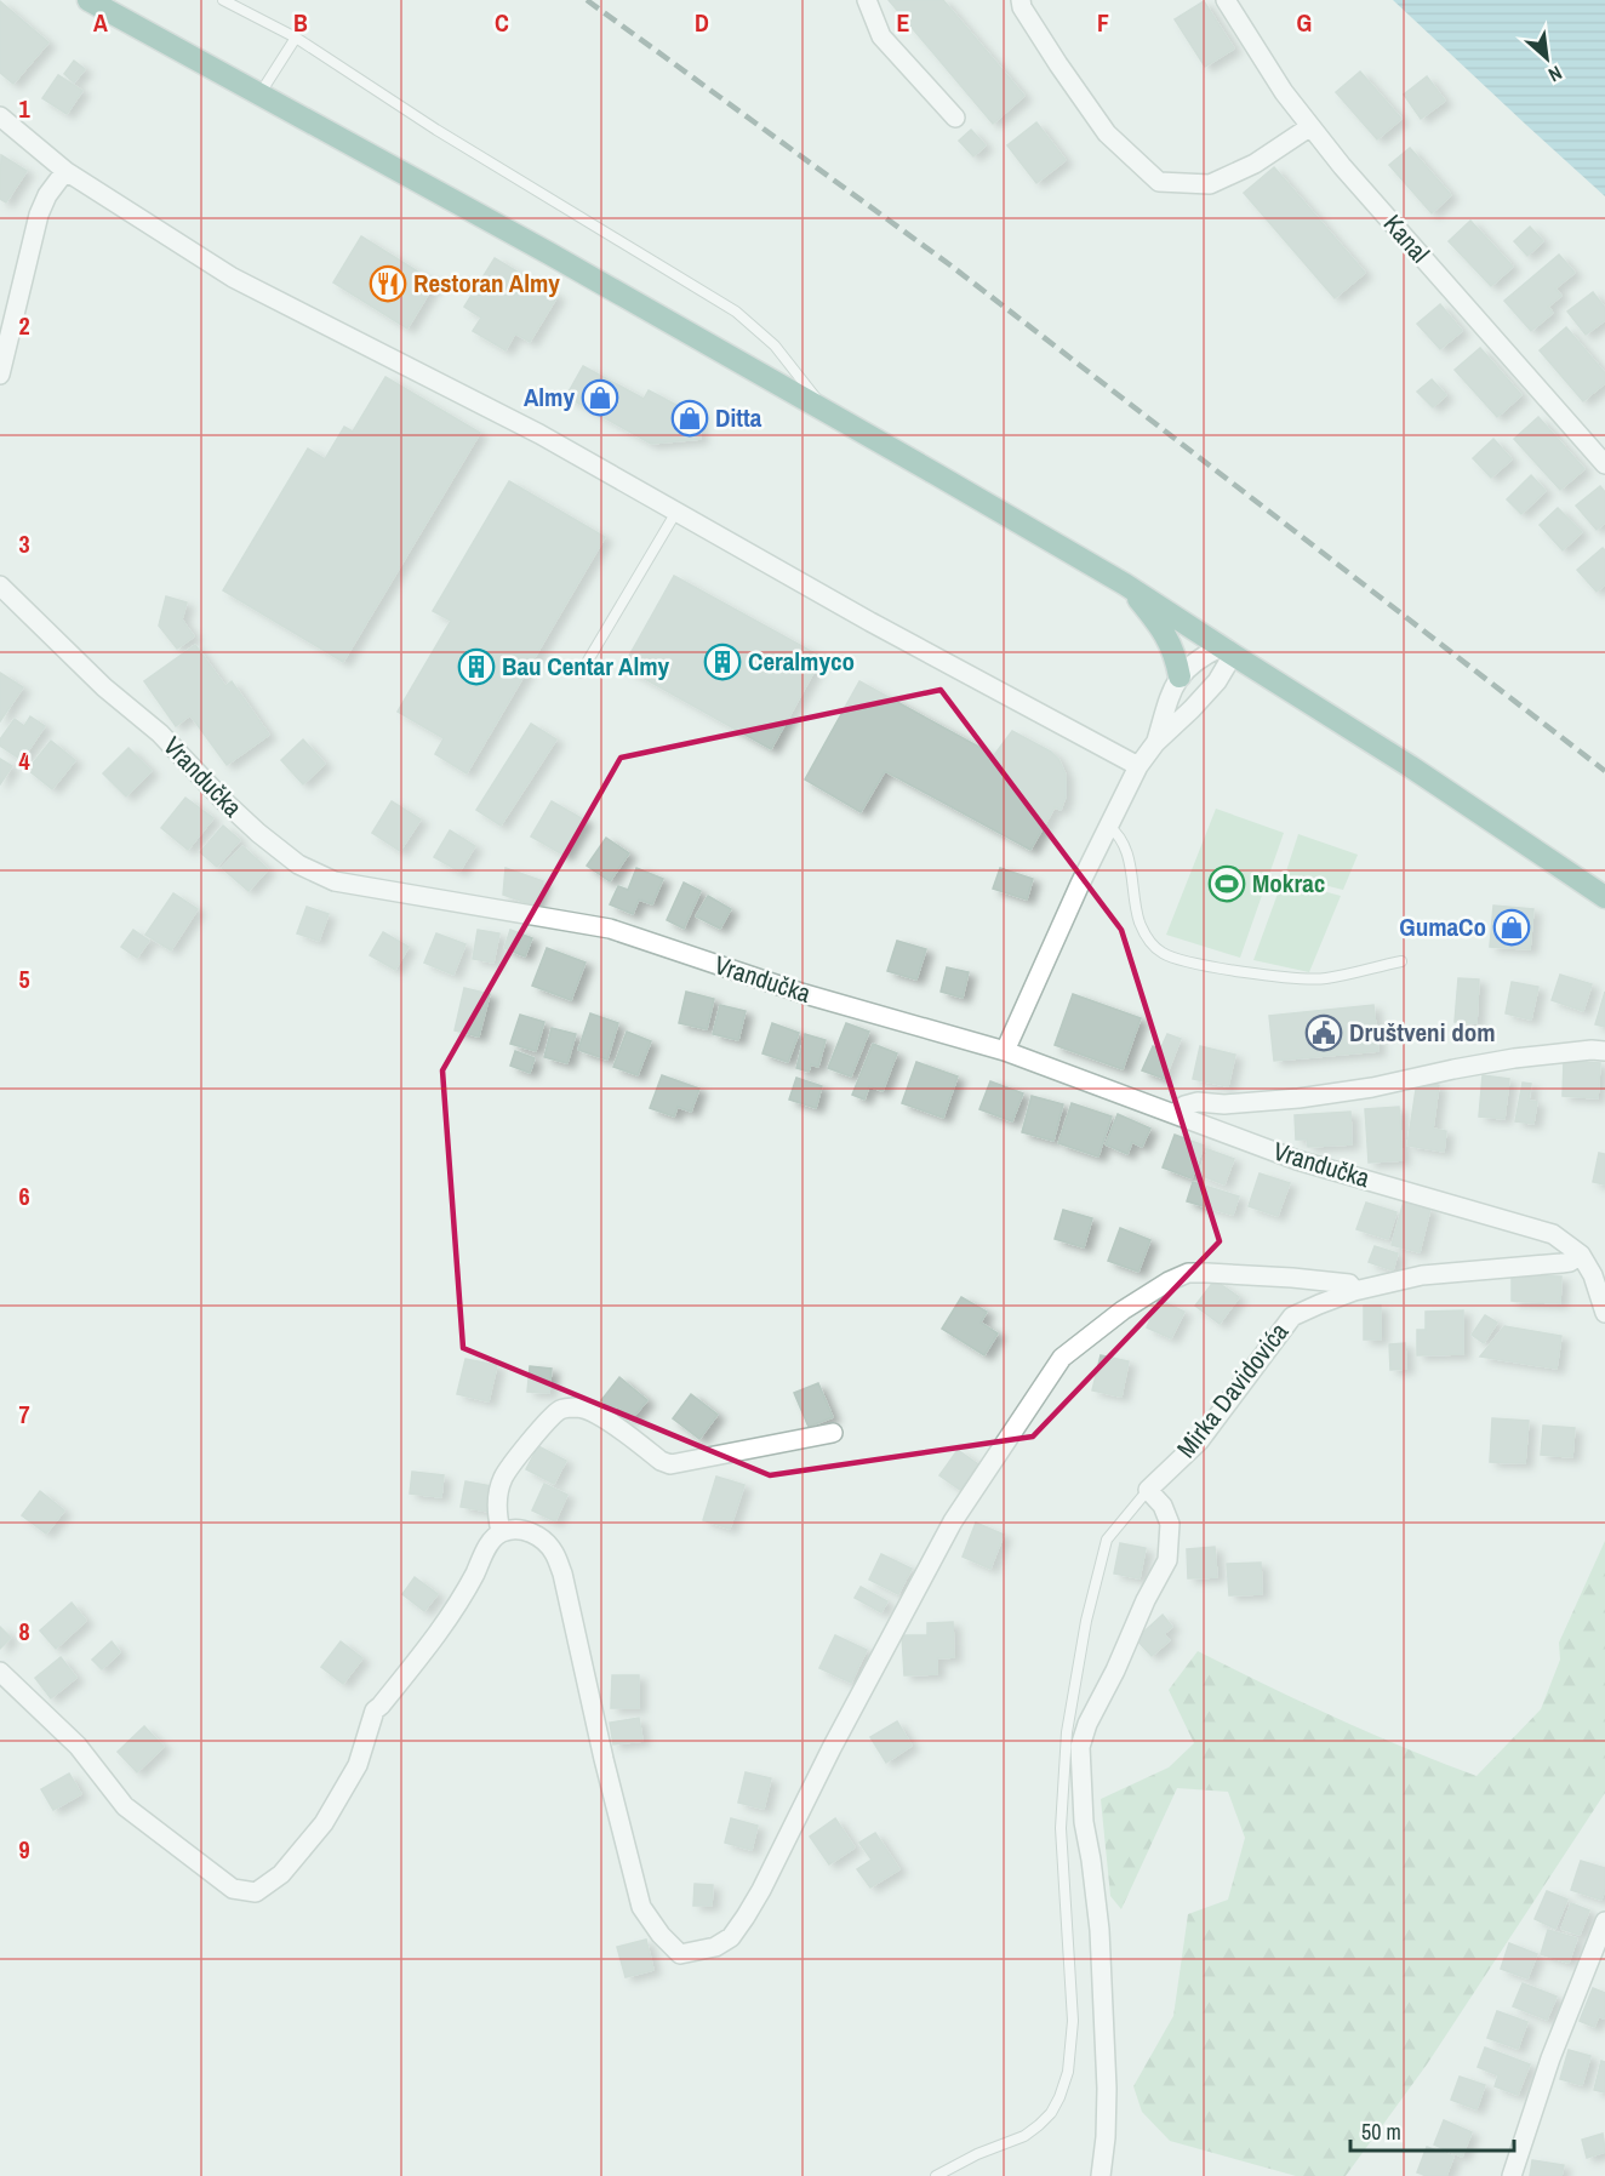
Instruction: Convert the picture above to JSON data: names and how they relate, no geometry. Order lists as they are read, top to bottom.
{
  "streets": {
    "street": ["Kanal", "Vrandučka", "Mirka Davidovića"]
  },
  "crossings": [
    ["Vrandučka", "Mirka Davidovića"]
  ],
  "places": {
    "restaurant": ["Restoran Almy"],
    "shop": ["Almy", "Ditta", "GumaCo"],
    "building": ["Ceralmyco", "Bau Centar Almy"],
    "sports": ["Mokrac"],
    "public building": ["Društveni dom"]
  },
  "scale_bar": "50 m",
  "north": "bottom right",
  "grid": {
    "columns": [
      "A",
      "B",
      "C",
      "D",
      "E",
      "F",
      "G"
    ],
    "rows": [
      "1",
      "2",
      "3",
      "4",
      "5",
      "6",
      "7",
      "8",
      "9"
    ]
  }
}
